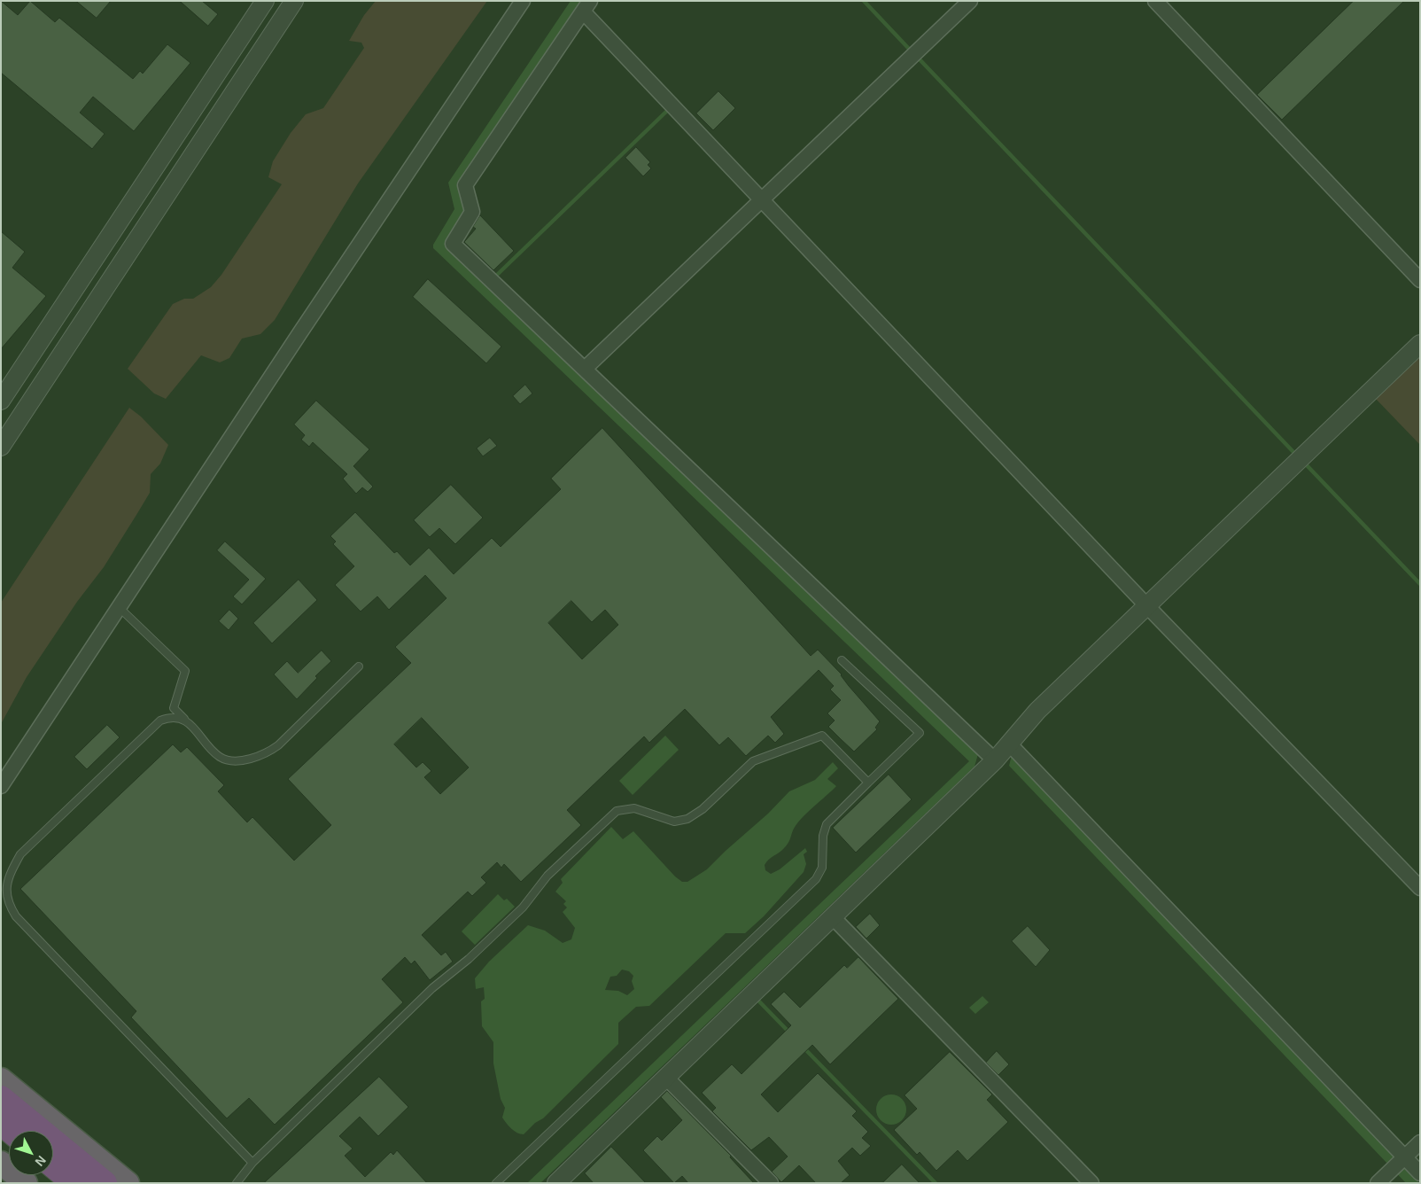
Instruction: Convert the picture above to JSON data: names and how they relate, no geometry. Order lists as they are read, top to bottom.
{
  "north": "bottom right"
}
